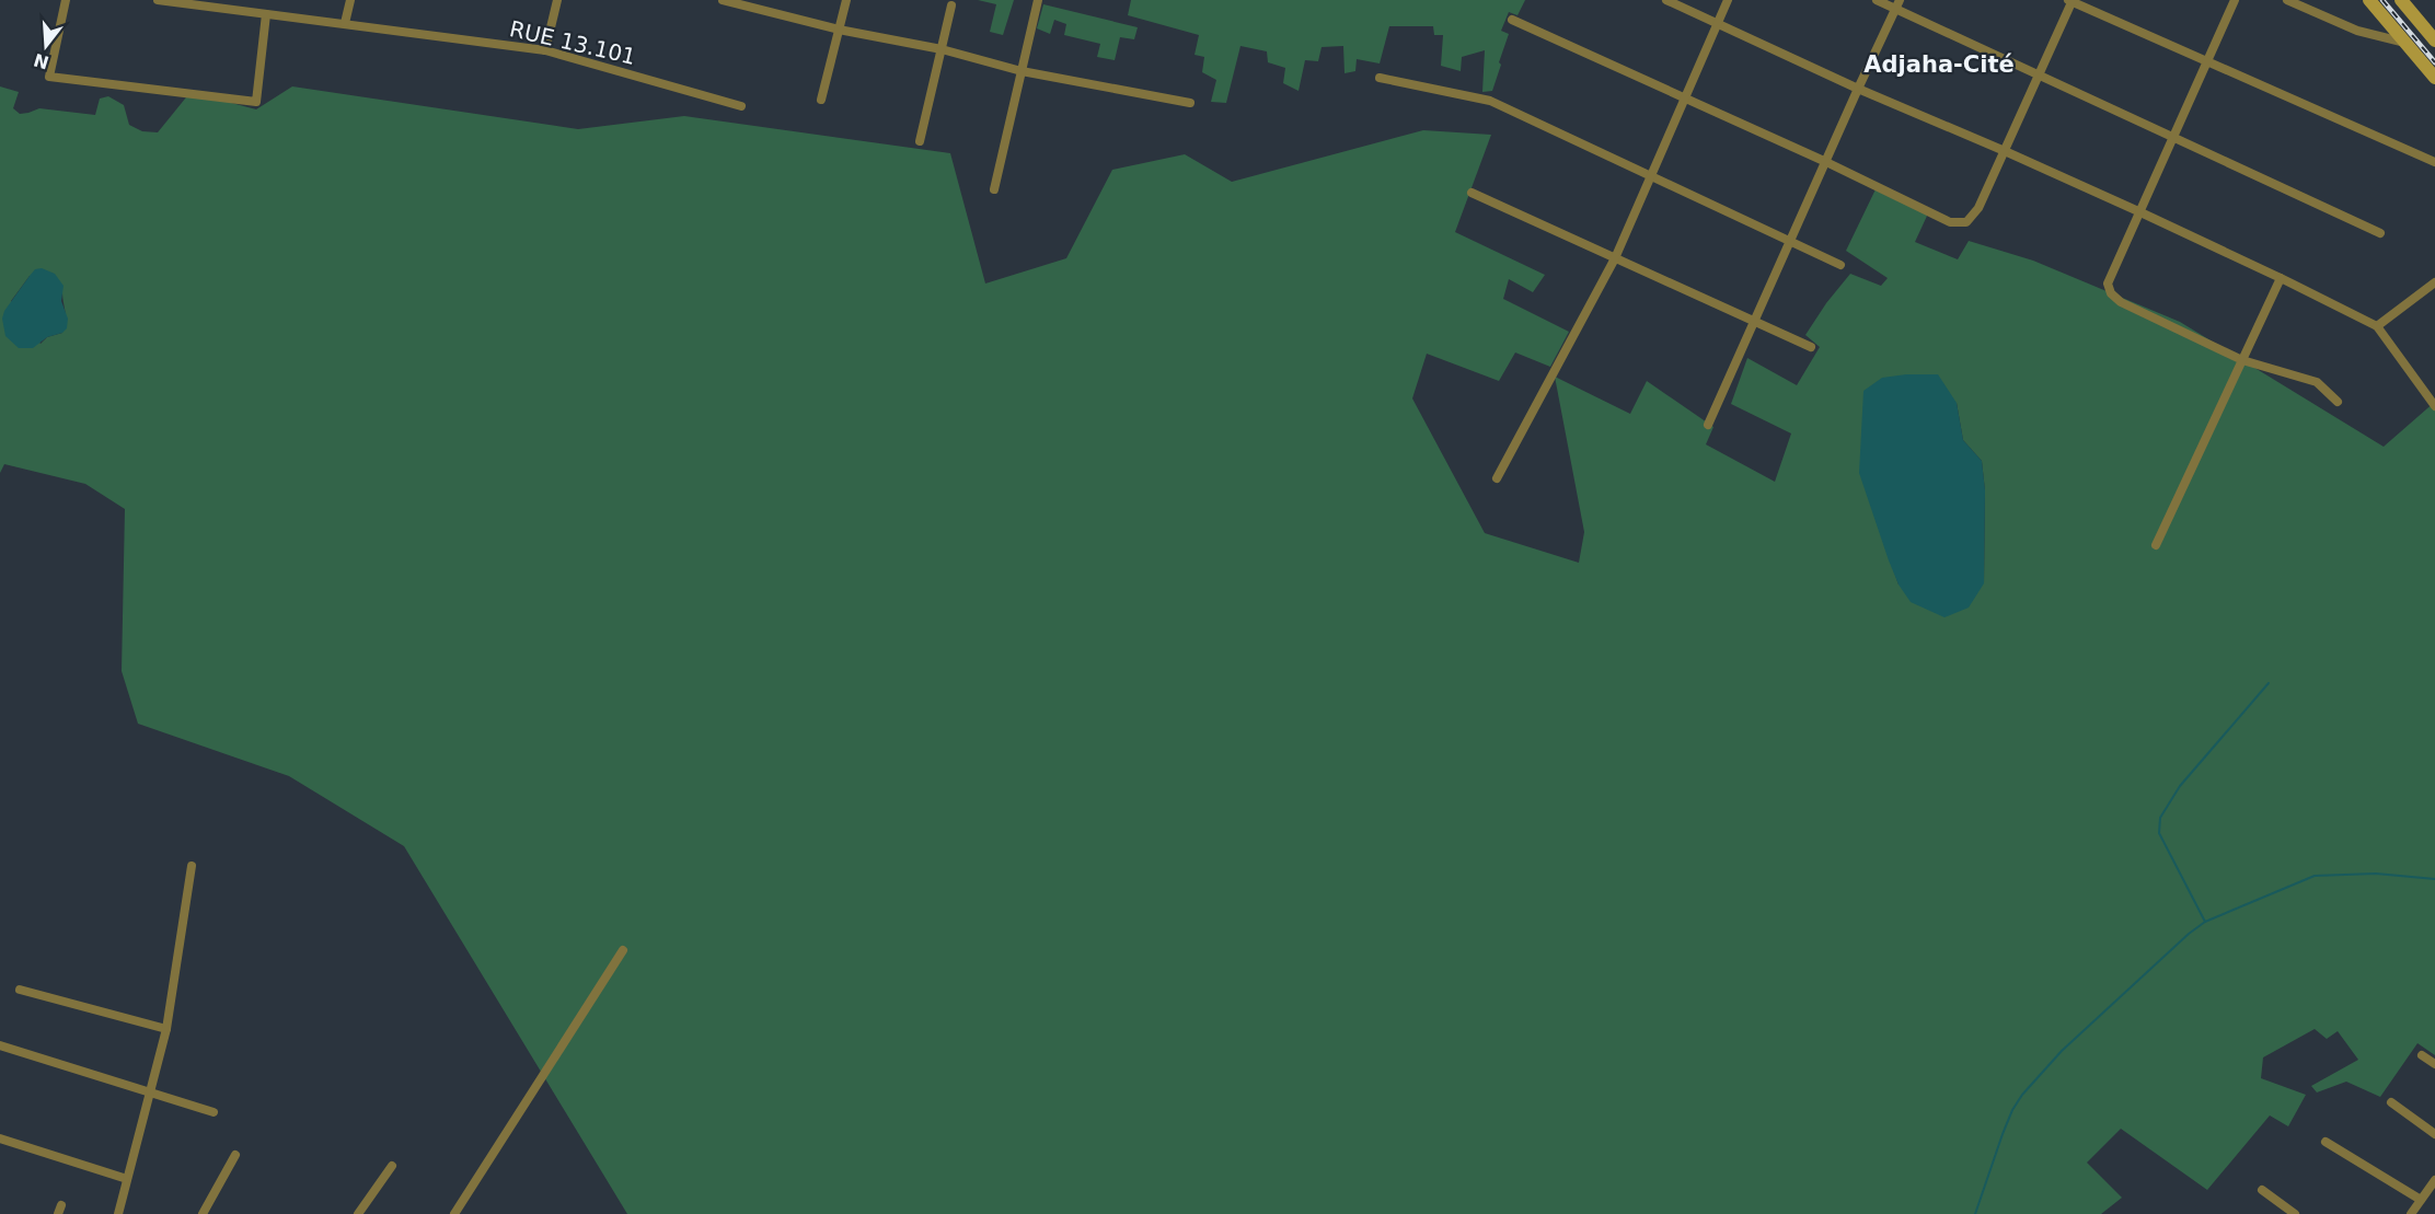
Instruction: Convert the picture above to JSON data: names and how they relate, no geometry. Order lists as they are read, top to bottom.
{
  "streets": {
    "street": ["RUE 13.101"]
  },
  "districts": ["Adjaha-Cité"],
  "north": "bottom"
}
